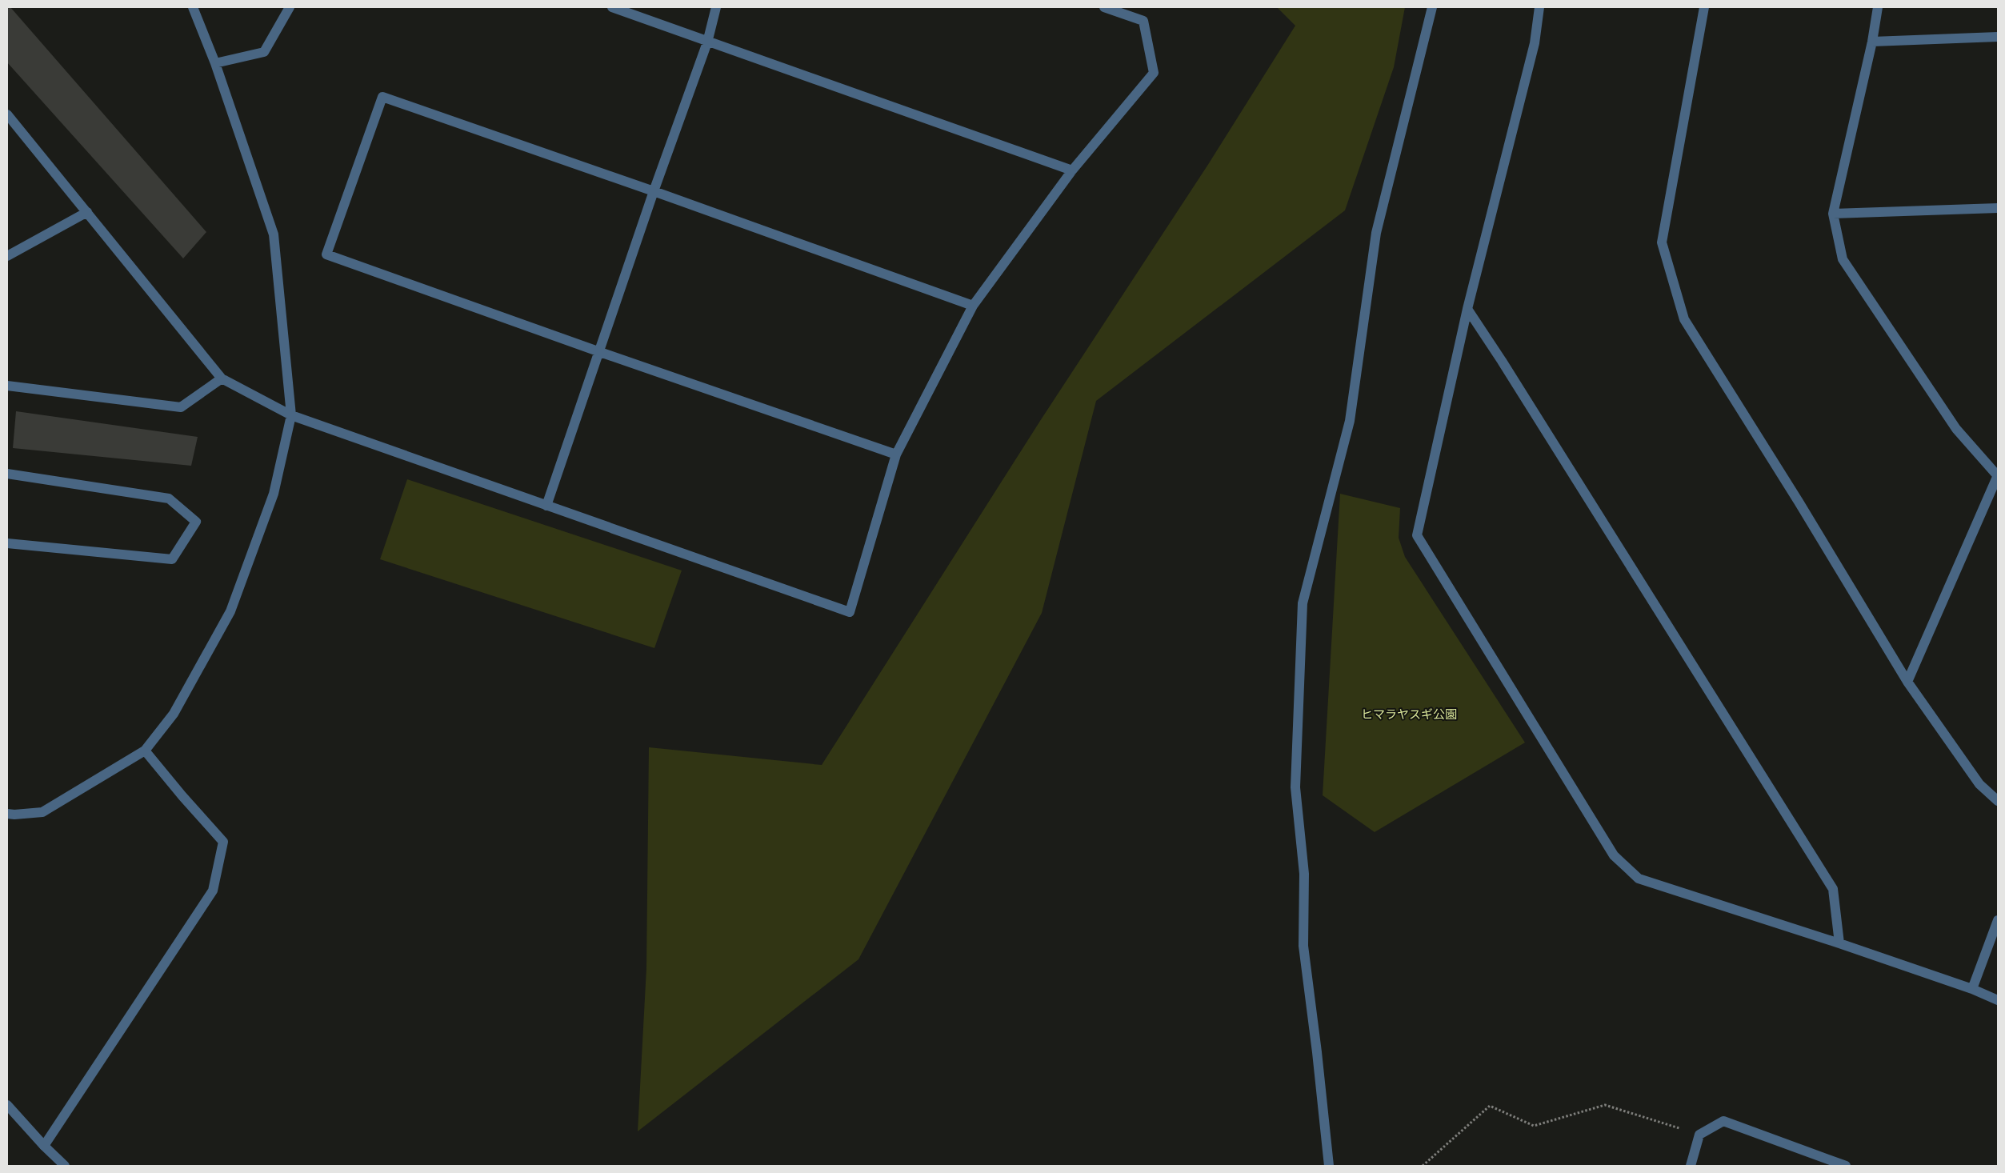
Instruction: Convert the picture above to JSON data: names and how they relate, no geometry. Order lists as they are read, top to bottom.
{
  "parks": ["ヒマラヤスギ公園"]
}
